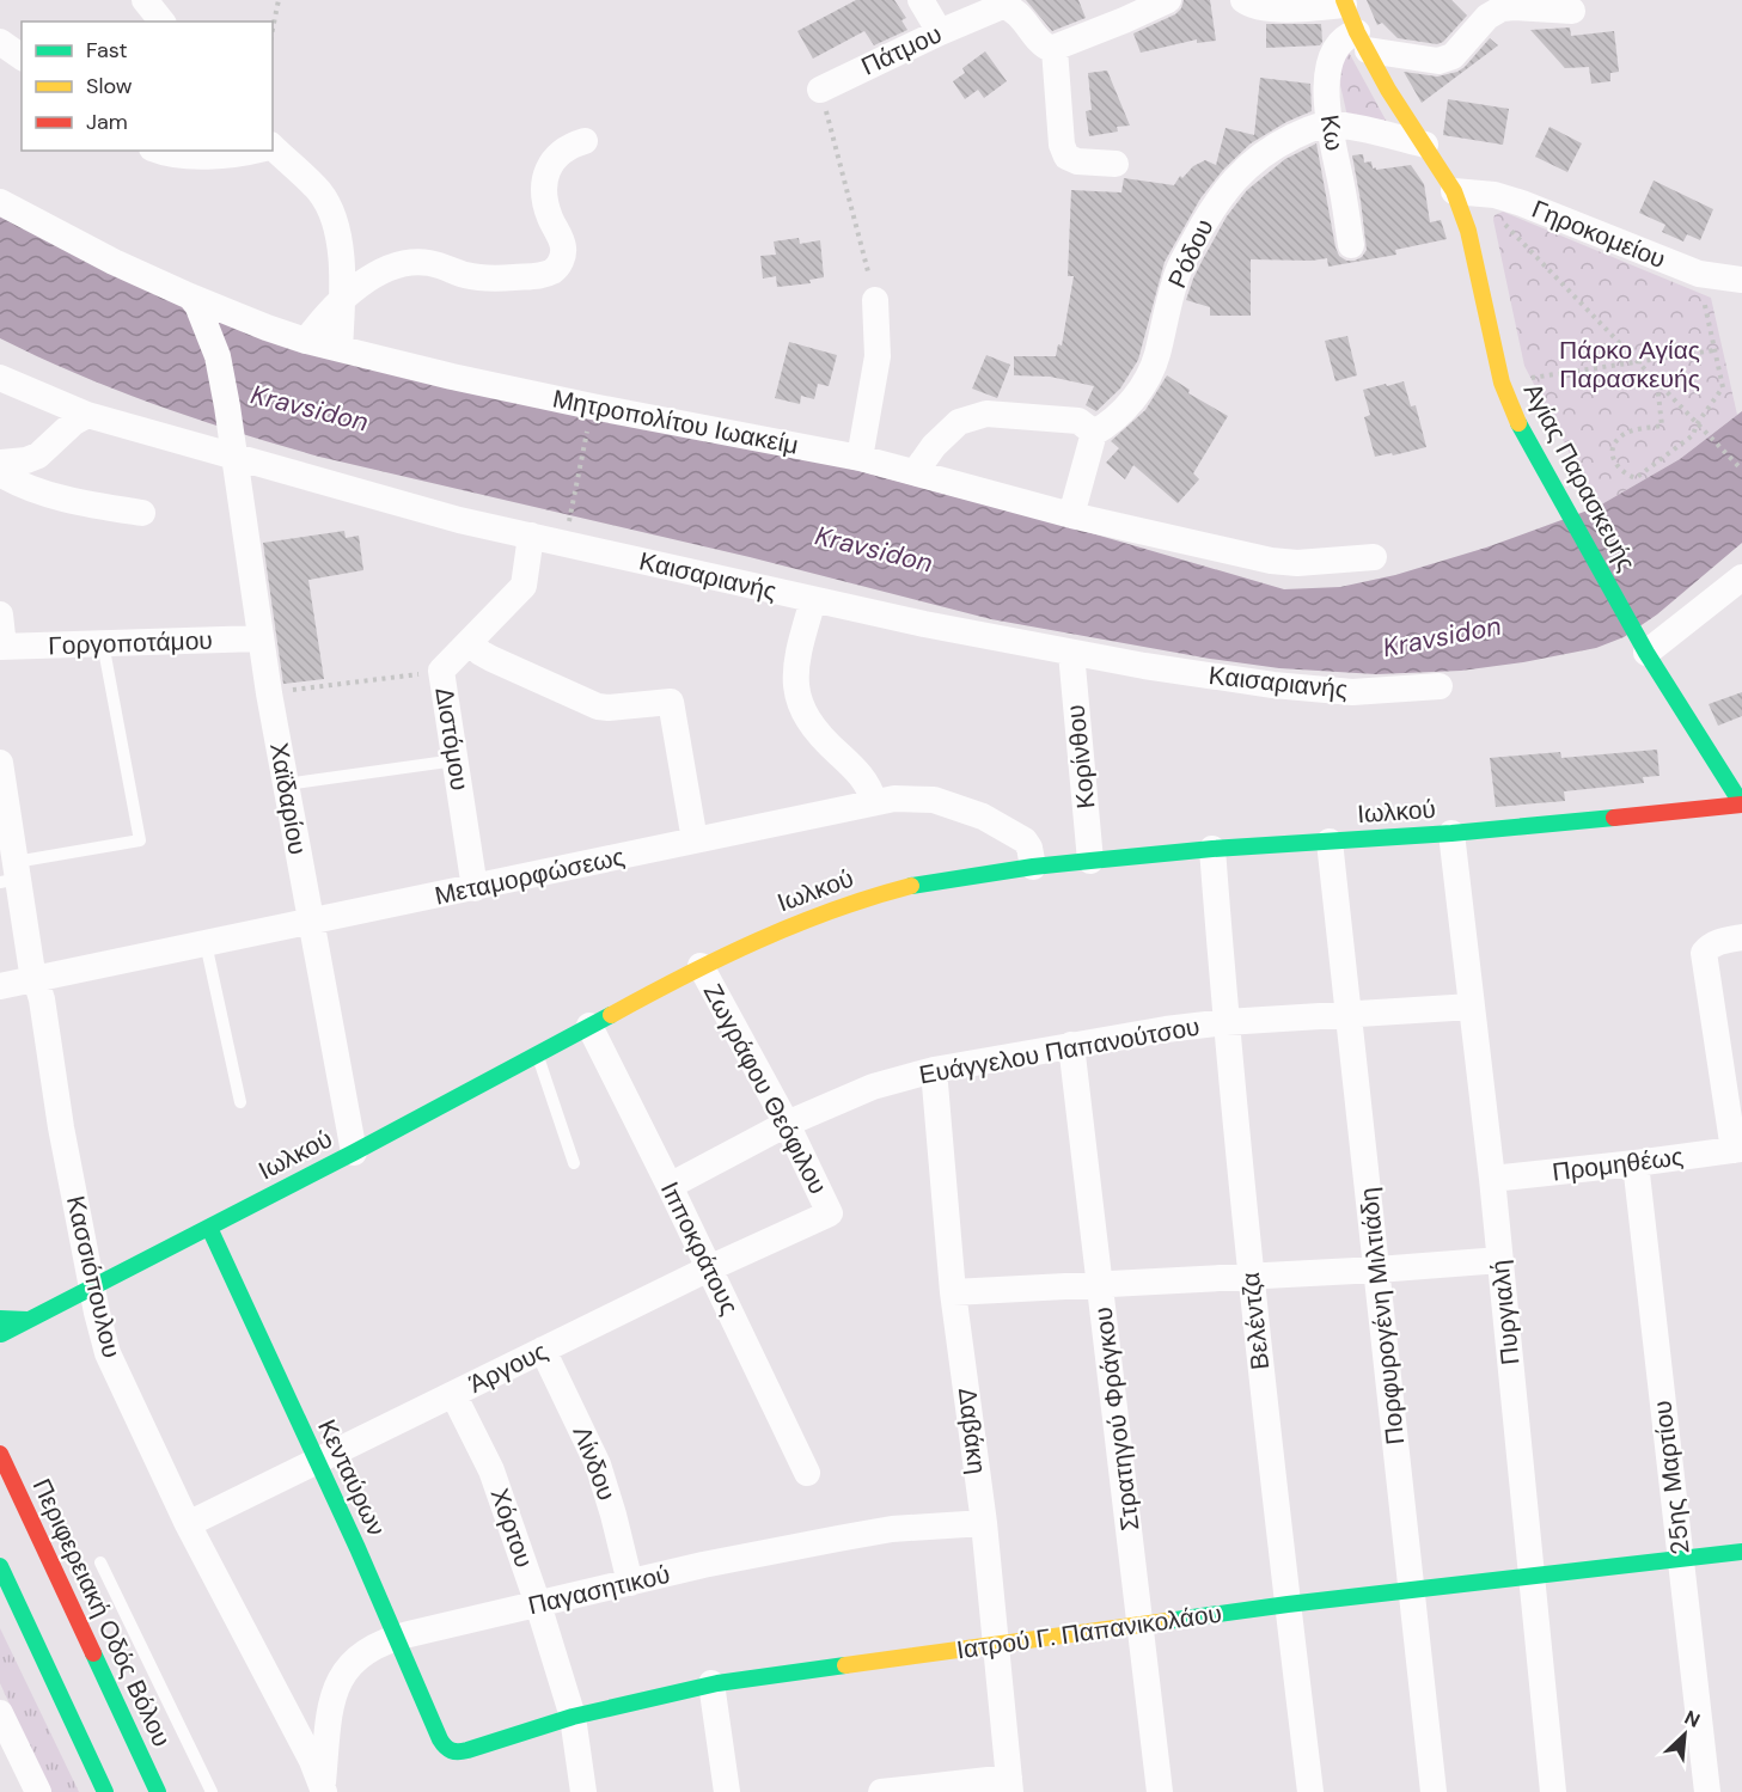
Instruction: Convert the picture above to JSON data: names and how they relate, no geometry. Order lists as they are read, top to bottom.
{
  "streets": {
    "street": [
      "Πάτμου",
      "Κω",
      "Γηροκομείου",
      "Ρόδου",
      "Μητροπολίτου Ιωακείμ",
      "Αγίας Παρασκευής",
      "Καισαριανής",
      "Γοργοποτάμου",
      "Διστόμου",
      "Κορίνθου",
      "Χαϊδαρίου",
      "Ιωλκού",
      "Μεταμορφώσεως",
      "Ευάγγελου Παπανούτσου",
      "Ζωγράφου Θεόφιλου",
      "Προμηθέως",
      "Ιπποκράτους",
      "Κασσιόπουλου",
      "Πυργιαλή",
      "Πορφυρογένη Μιλτιάδη",
      "Βελέντζα",
      "Άργους",
      "Στρατηγού Φράγκου",
      "Δαβάκη",
      "Λίνδου",
      "Κενταύρων",
      "25ης Μαρτίου",
      "Χόρτου",
      "Παγασητικού",
      "Περιφερειακή Οδός Βόλου",
      "Ιατρού Γ. Παπανικολάου"
    ]
  },
  "crossings": [
    ["Κω", "Ρόδου"],
    ["Κω", "Αγίας Παρασκευής"],
    ["Γηροκομείου", "Αγίας Παρασκευής"],
    ["Μητροπολίτου Ιωακείμ", "Χαϊδαρίου"],
    ["Αγίας Παρασκευής", "Ιωλκού"],
    ["Καισαριανής", "Διστόμου"],
    ["Καισαριανής", "Κορίνθου"],
    ["Καισαριανής", "Χαϊδαρίου"],
    ["Γοργοποτάμου", "Χαϊδαρίου"],
    ["Διστόμου", "Μεταμορφώσεως"],
    ["Κορίνθου", "Ιωλκού"],
    ["Χαϊδαρίου", "Ιωλκού"],
    ["Χαϊδαρίου", "Μεταμορφώσεως"],
    ["Ιωλκού", "Μεταμορφώσεως"],
    ["Ιωλκού", "Ζωγράφου Θεόφιλου"],
    ["Ιωλκού", "Ιπποκράτους"],
    ["Ιωλκού", "Κασσιόπουλου"],
    ["Ιωλκού", "Πυργιαλή"],
    ["Ιωλκού", "Πορφυρογένη Μιλτιάδη"],
    ["Ιωλκού", "Βελέντζα"],
    ["Ιωλκού", "Κενταύρων"],
    ["Μεταμορφώσεως", "Κασσιόπουλου"],
    ["Ευάγγελου Παπανούτσου", "Ζωγράφου Θεόφιλου"],
    ["Ευάγγελου Παπανούτσου", "Ιπποκράτους"],
    ["Ευάγγελου Παπανούτσου", "Πυργιαλή"],
    ["Ευάγγελου Παπανούτσου", "Πορφυρογένη Μιλτιάδη"],
    ["Ευάγγελου Παπανούτσου", "Βελέντζα"],
    ["Ευάγγελου Παπανούτσου", "Στρατηγού Φράγκου"],
    ["Ευάγγελου Παπανούτσου", "Δαβάκη"],
    ["Ζωγράφου Θεόφιλου", "Άργους"],
    ["Προμηθέως", "Πυργιαλή"],
    ["Προμηθέως", "25ης Μαρτίου"],
    ["Ιπποκράτους", "Άργους"],
    ["Κασσιόπουλου", "Άργους"],
    ["Κασσιόπουλου", "Παγασητικού"],
    ["Πυργιαλή", "Ιατρού Γ. Παπανικολάου"],
    ["Πορφυρογένη Μιλτιάδη", "Ιατρού Γ. Παπανικολάου"],
    ["Βελέντζα", "Ιατρού Γ. Παπανικολάου"],
    ["Άργους", "Λίνδου"],
    ["Άργους", "Κενταύρων"],
    ["Άργους", "Χόρτου"],
    ["Στρατηγού Φράγκου", "Ιατρού Γ. Παπανικολάου"],
    ["Δαβάκη", "Παγασητικού"],
    ["Δαβάκη", "Ιατρού Γ. Παπανικολάου"],
    ["Λίνδου", "Παγασητικού"],
    ["Κενταύρων", "Παγασητικού"],
    ["Κενταύρων", "Ιατρού Γ. Παπανικολάου"],
    ["25ης Μαρτίου", "Ιατρού Γ. Παπανικολάου"],
    ["Χόρτου", "Παγασητικού"],
    ["Χόρτου", "Ιατρού Γ. Παπανικολάου"]
  ],
  "water": ["Kravsidon"],
  "parks": ["Πάρκο Αγίας Παρασκευής"],
  "legend": ["Fast", "Slow", "Jam"],
  "north": "top right"
}
